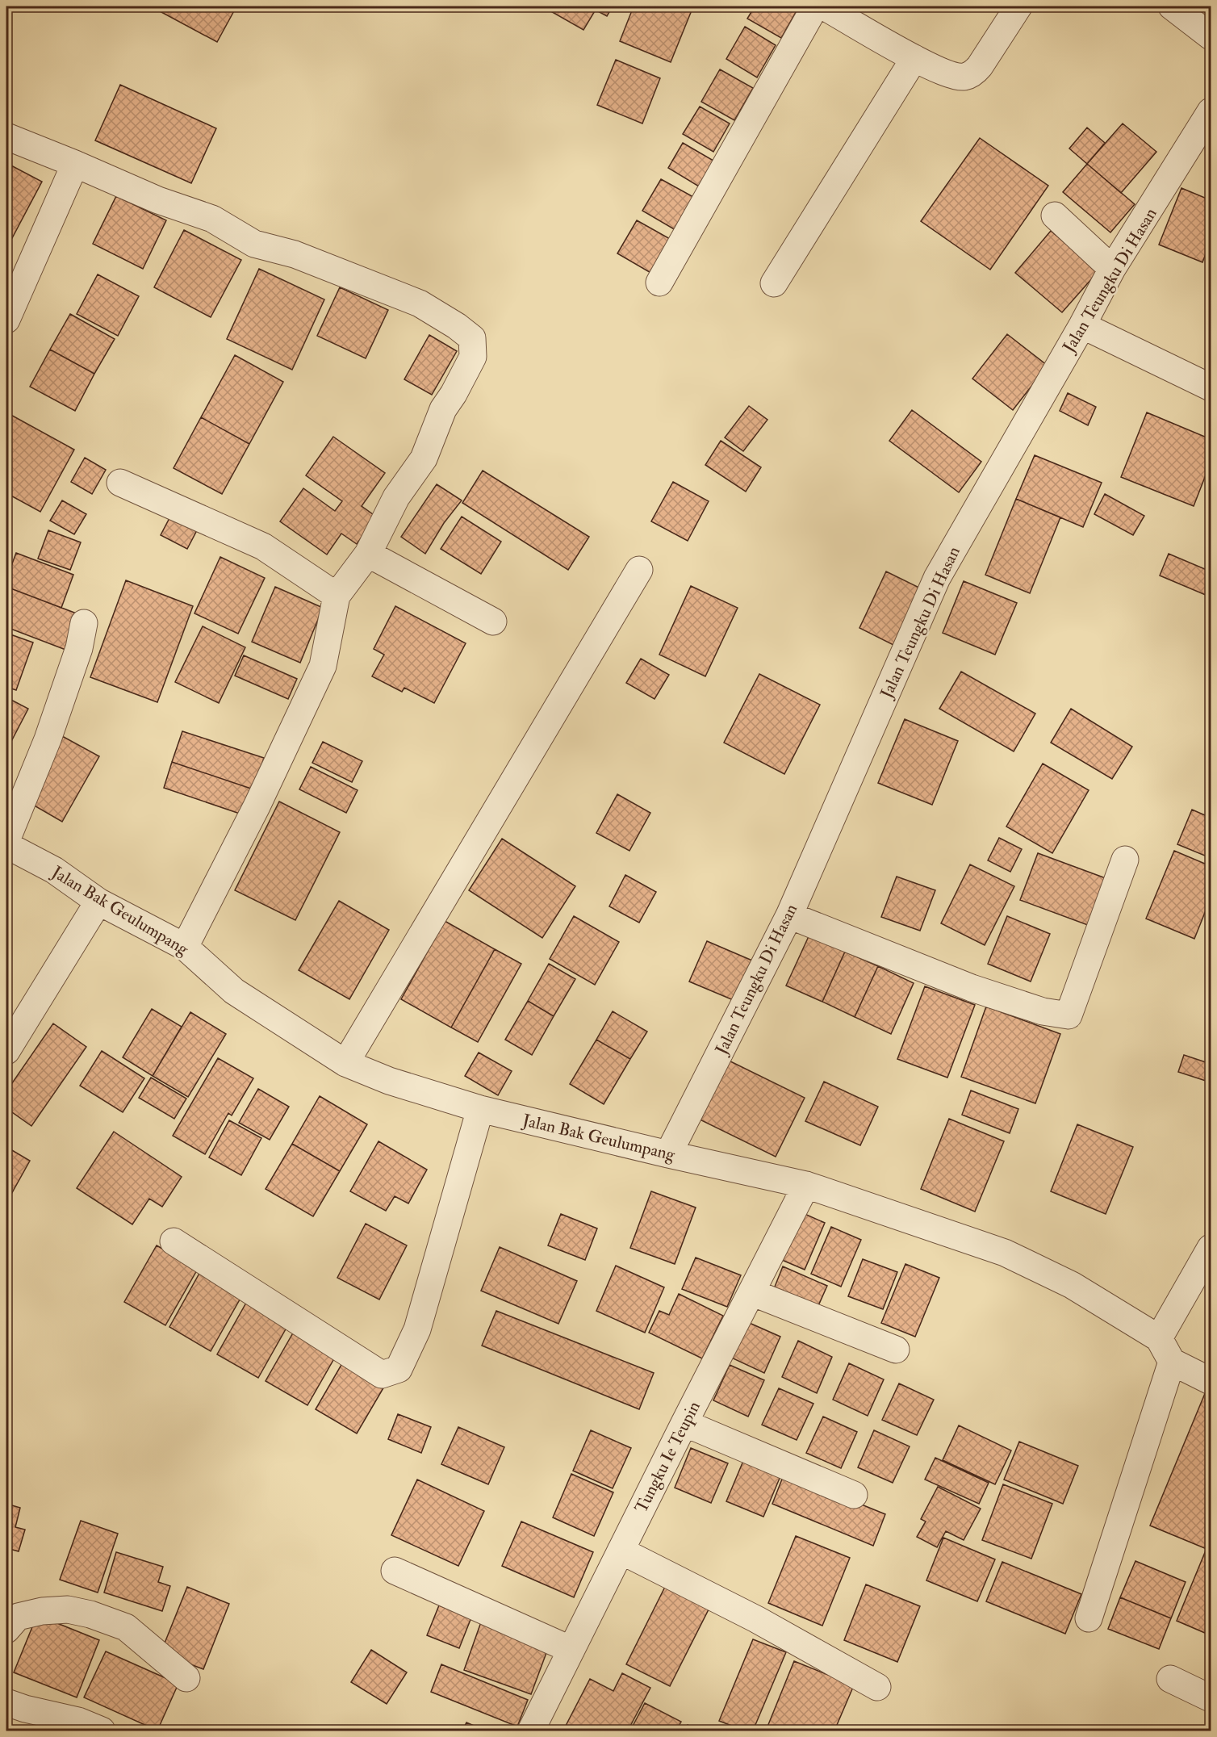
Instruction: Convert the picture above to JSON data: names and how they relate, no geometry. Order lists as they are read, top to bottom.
{
  "streets": {
    "street": ["Jalan Teungku Di Hasan", "Jalan Bak Geulumpang", "Tungku Ie Teupin"]
  },
  "crossings": [
    ["Jalan Teungku Di Hasan", "Jalan Bak Geulumpang"],
    ["Jalan Bak Geulumpang", "Tungku Ie Teupin"]
  ]
}
